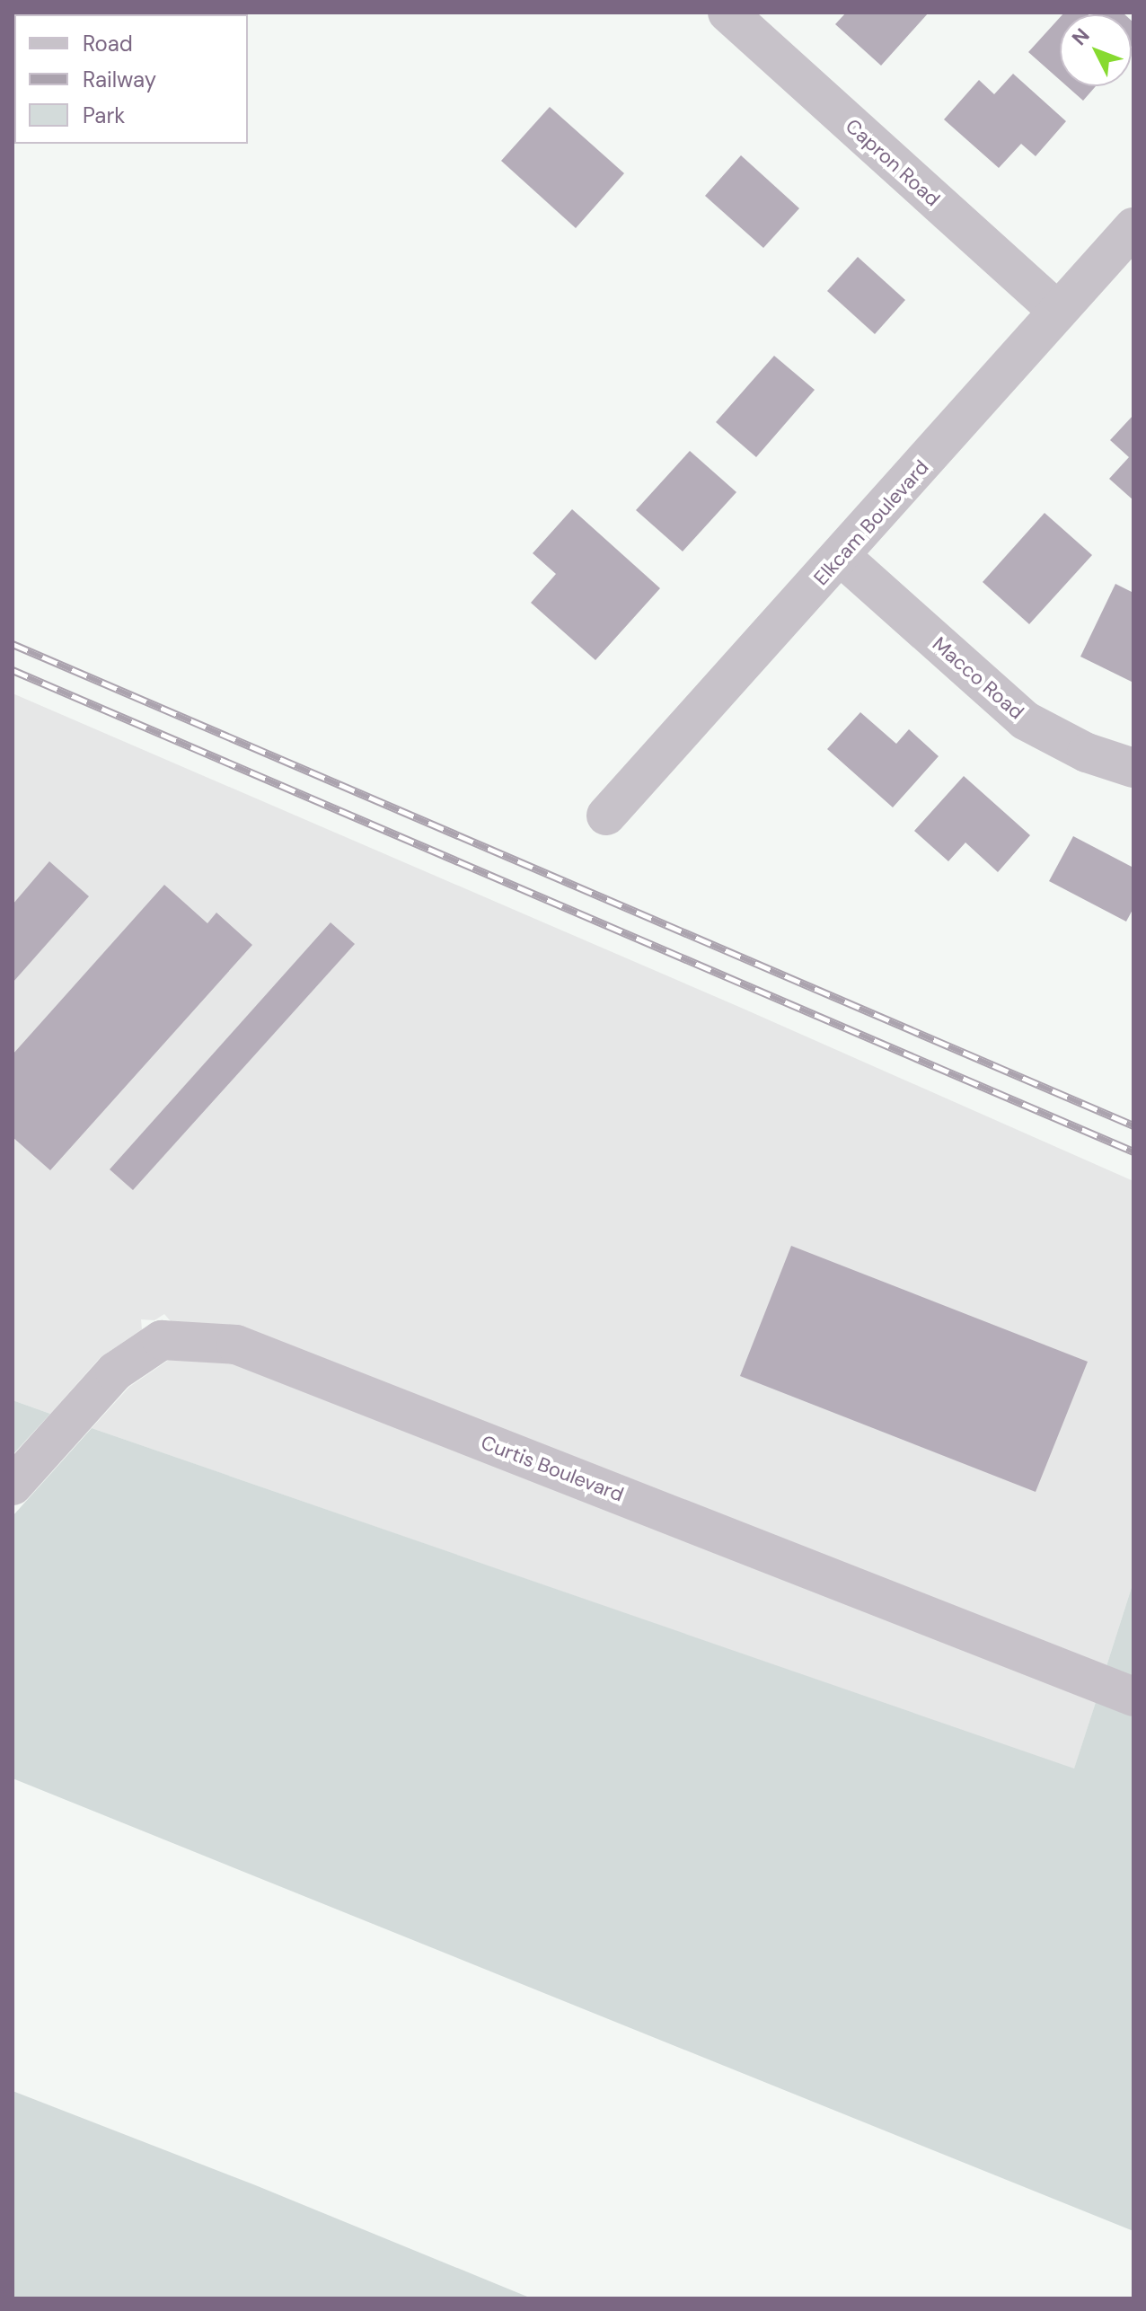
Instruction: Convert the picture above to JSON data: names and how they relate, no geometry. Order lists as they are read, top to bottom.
{
  "streets": {
    "street": [
      "Capron Road",
      "Elkcam Boulevard",
      "Macco Road",
      "Curtis Boulevard"
    ]
  },
  "crossings": [
    ["Capron Road", "Elkcam Boulevard"],
    ["Elkcam Boulevard", "Macco Road"]
  ],
  "legend": ["Road", "Railway", "Park"],
  "north": "top left"
}
